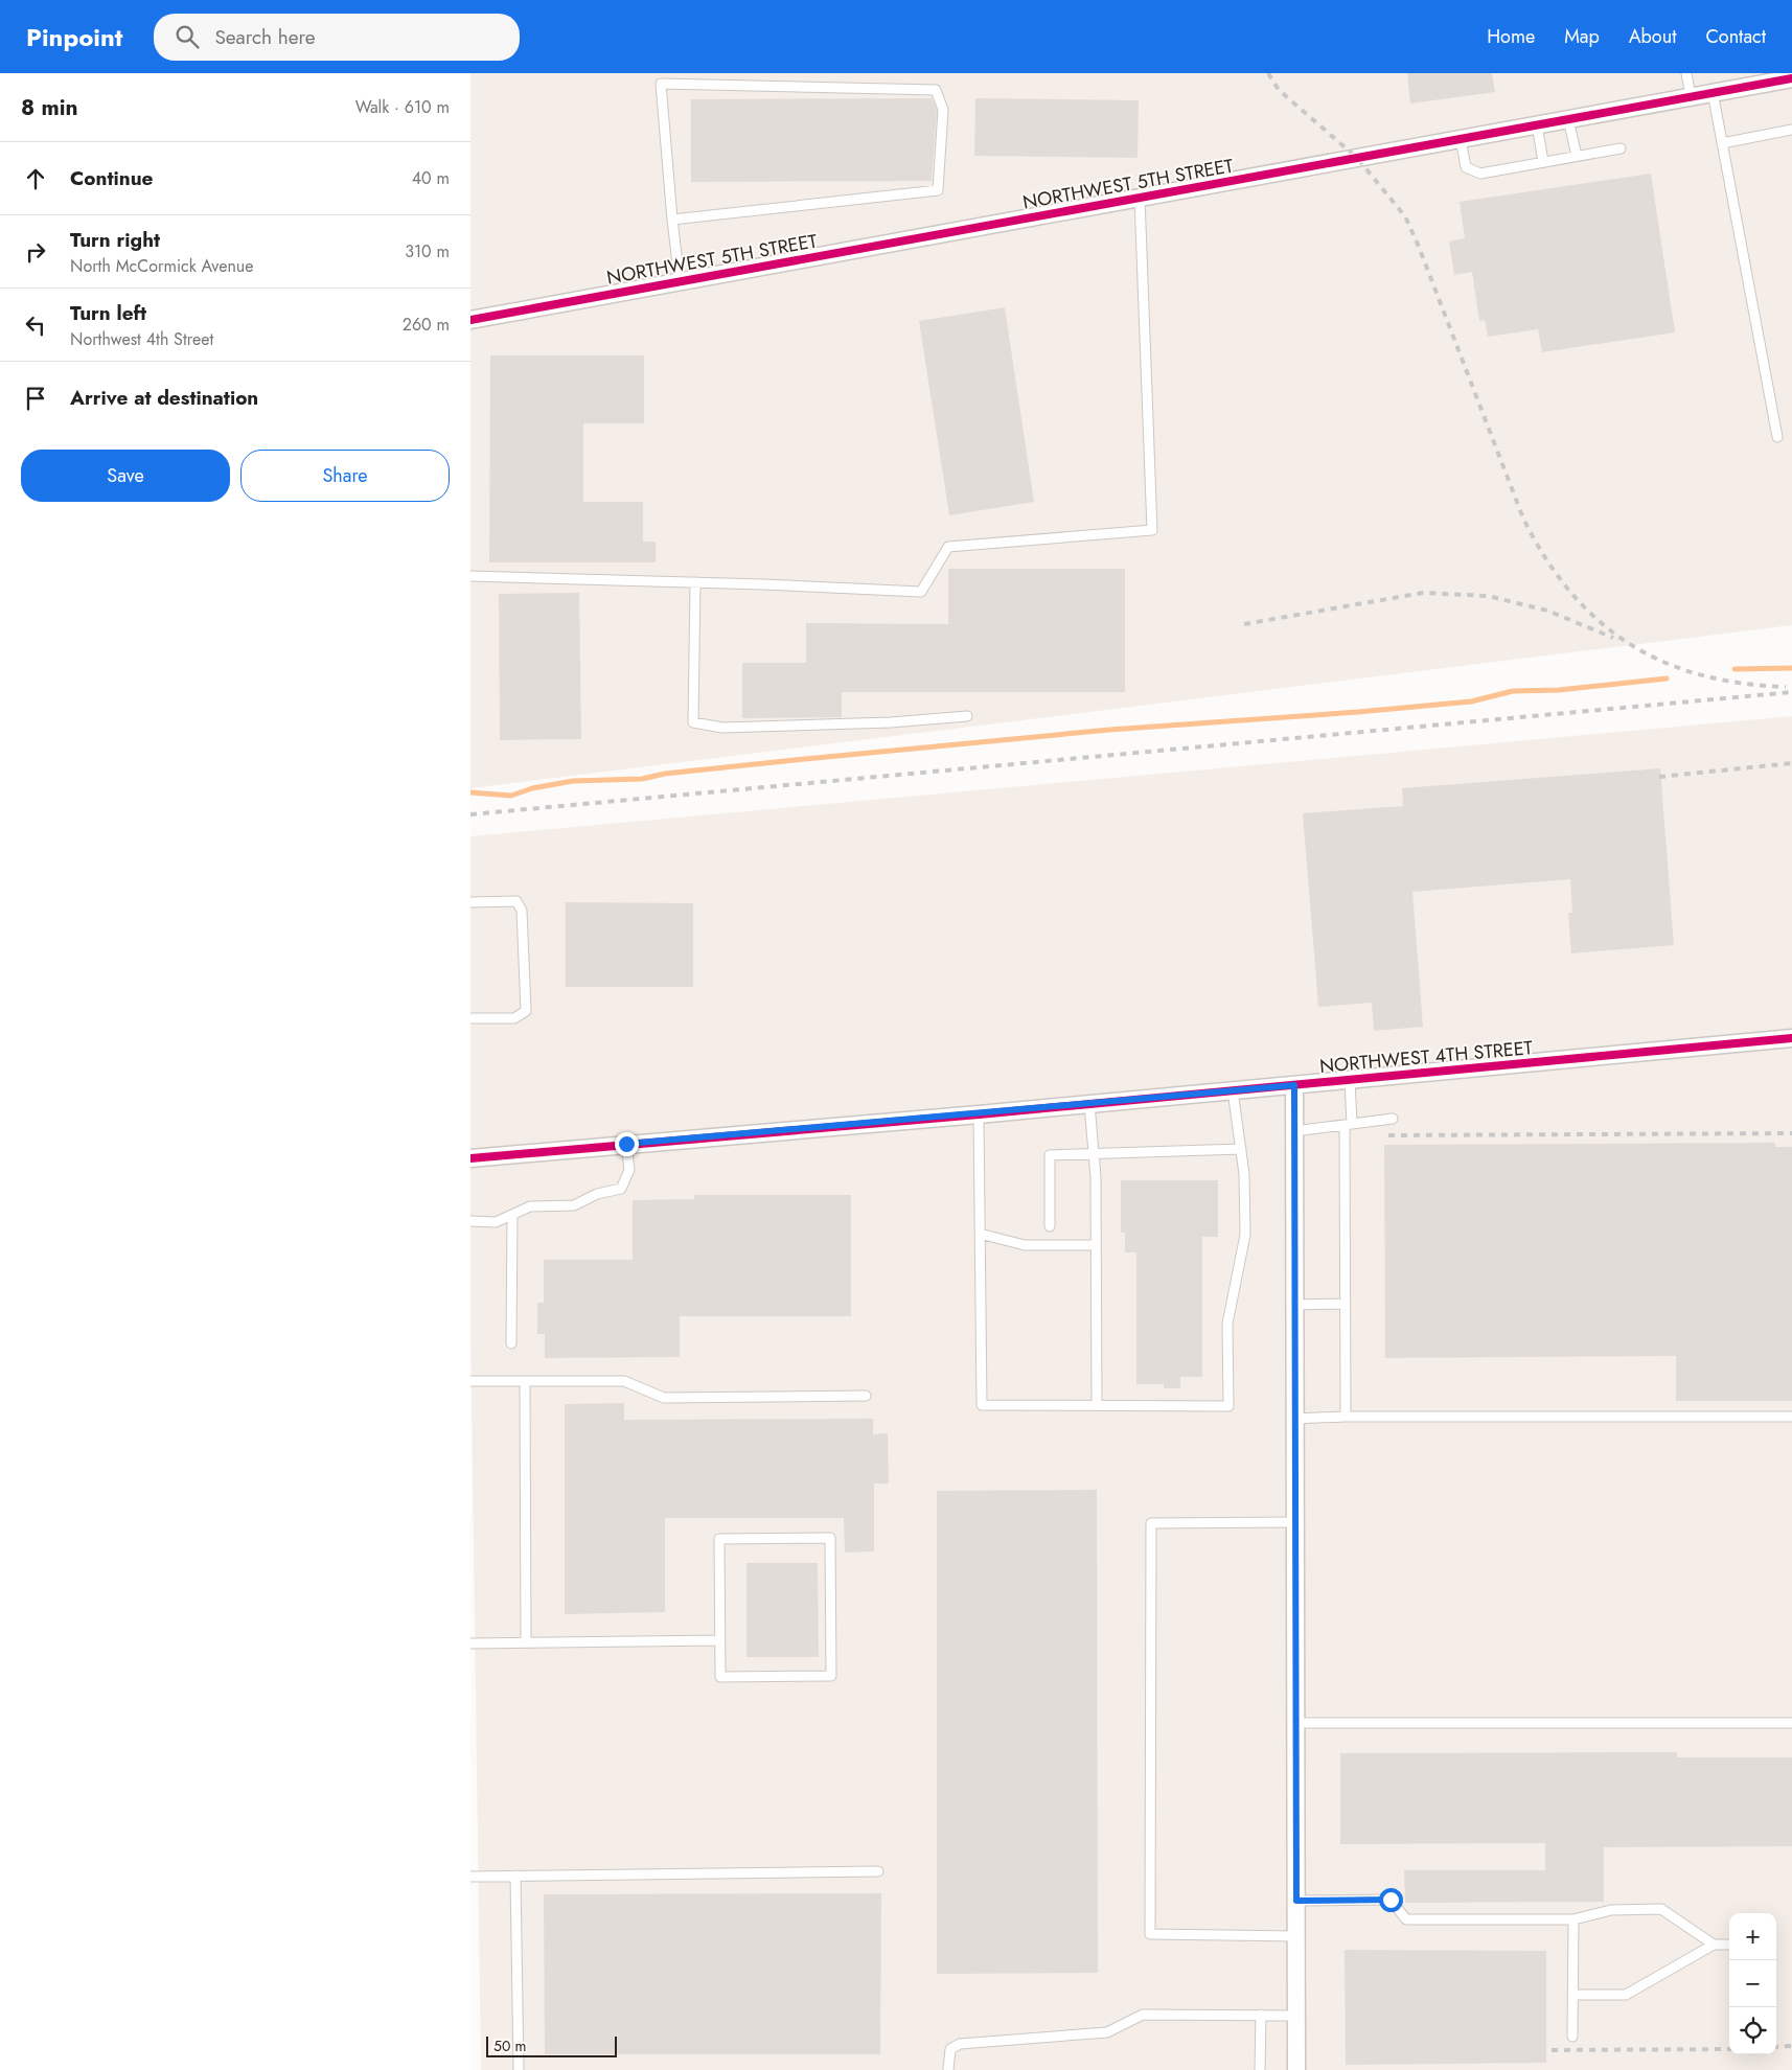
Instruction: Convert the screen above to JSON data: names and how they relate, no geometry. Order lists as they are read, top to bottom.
{
  "streets": {
    "street": ["NORTHWEST 5TH STREET", "NORTHWEST 4TH STREET"]
  },
  "scale_bar": "50 m",
  "page": {
    "header": "Pinpoint",
    "search": "Search here",
    "nav": [
      "Home",
      "Map",
      "About",
      "Contact"
    ],
    "heading": ["8 min", "Walk · 610 m"],
    "list": [
      ["Continue", "40 m"],
      ["Turn right", "North McCormick Avenue", "310 m"],
      ["Turn left", "Northwest 4th Street", "260 m"],
      "Arrive at destination"
    ],
    "buttons": ["Save", "Share"],
    "map_buttons": ["+", "−"],
    "scale": "50 m"
  }
}
